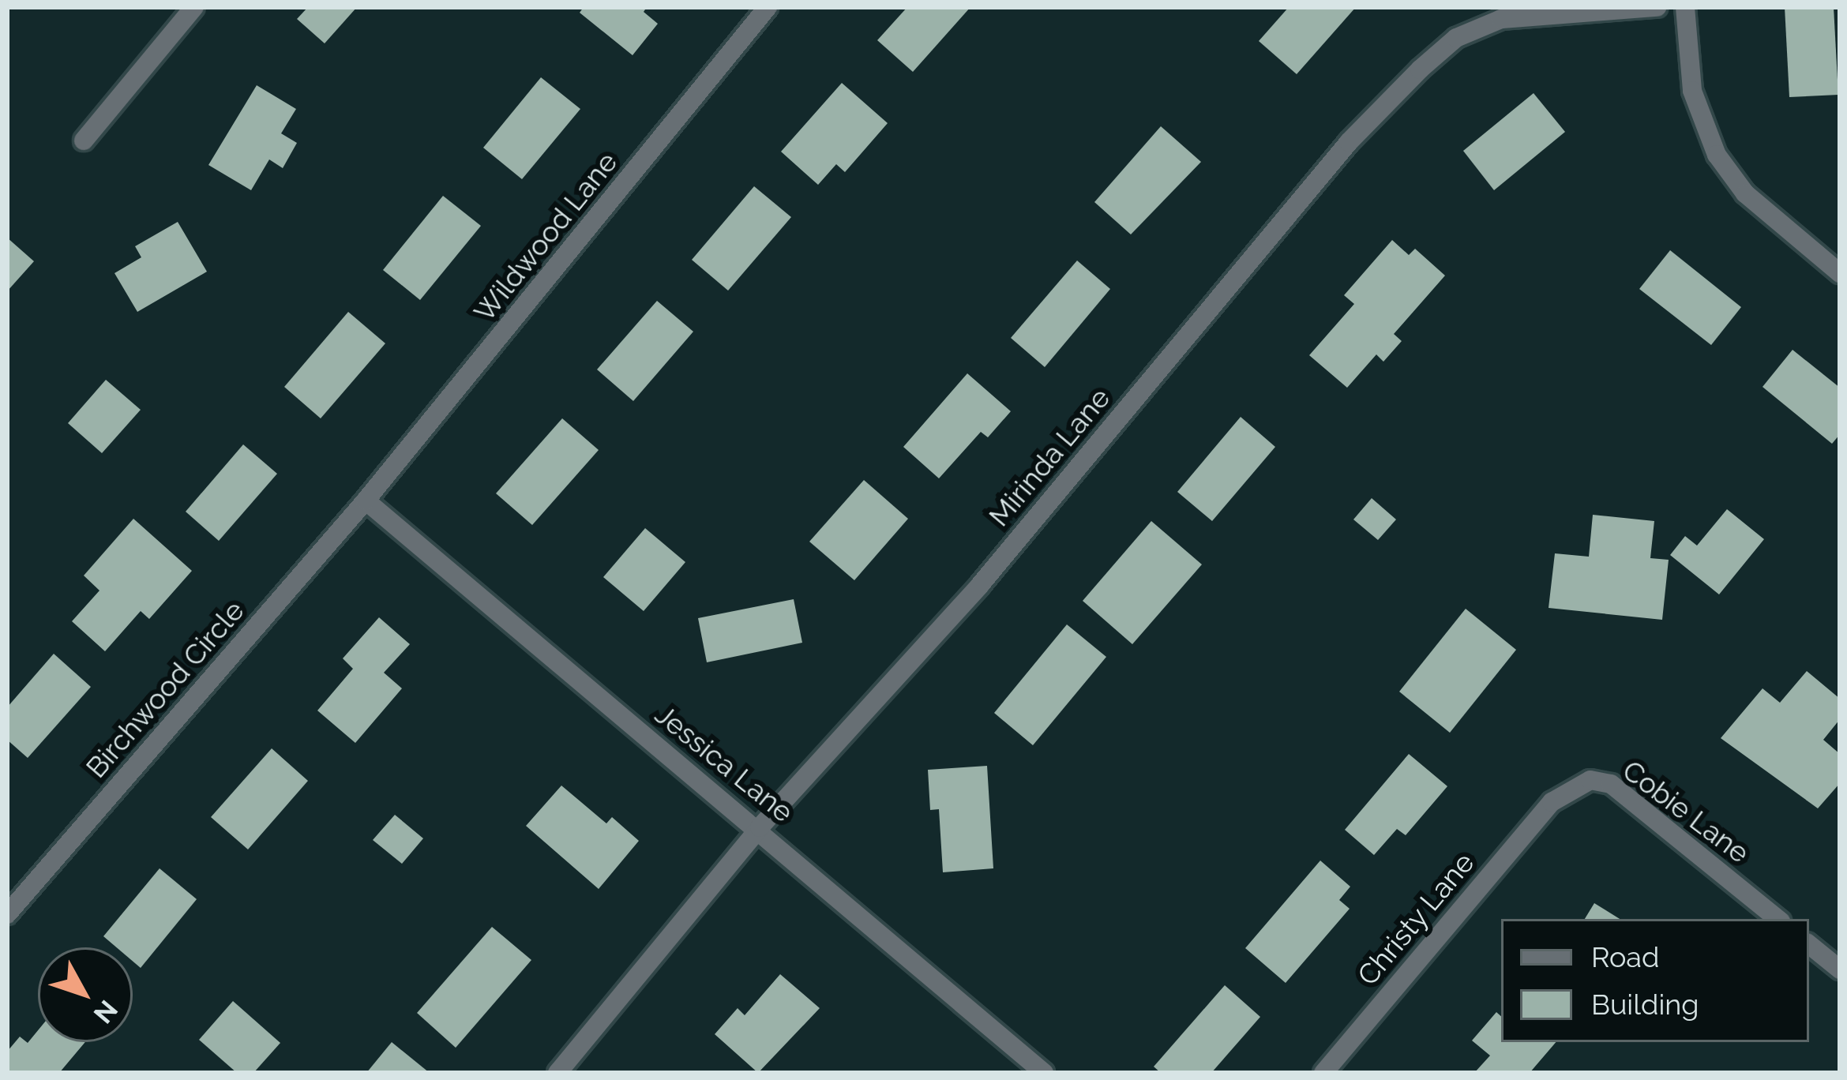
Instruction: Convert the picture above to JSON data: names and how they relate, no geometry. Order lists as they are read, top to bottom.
{
  "streets": {
    "street": [
      "Wildwood Lane",
      "Mirinda Lane",
      "Birchwood Circle",
      "Jessica Lane",
      "Cobie Lane",
      "Christy Lane"
    ]
  },
  "crossings": [
    ["Wildwood Lane", "Birchwood Circle"],
    ["Wildwood Lane", "Jessica Lane"],
    ["Mirinda Lane", "Jessica Lane"],
    ["Birchwood Circle", "Jessica Lane"],
    ["Cobie Lane", "Christy Lane"]
  ],
  "legend": ["Road", "Building"],
  "north": "bottom right"
}
